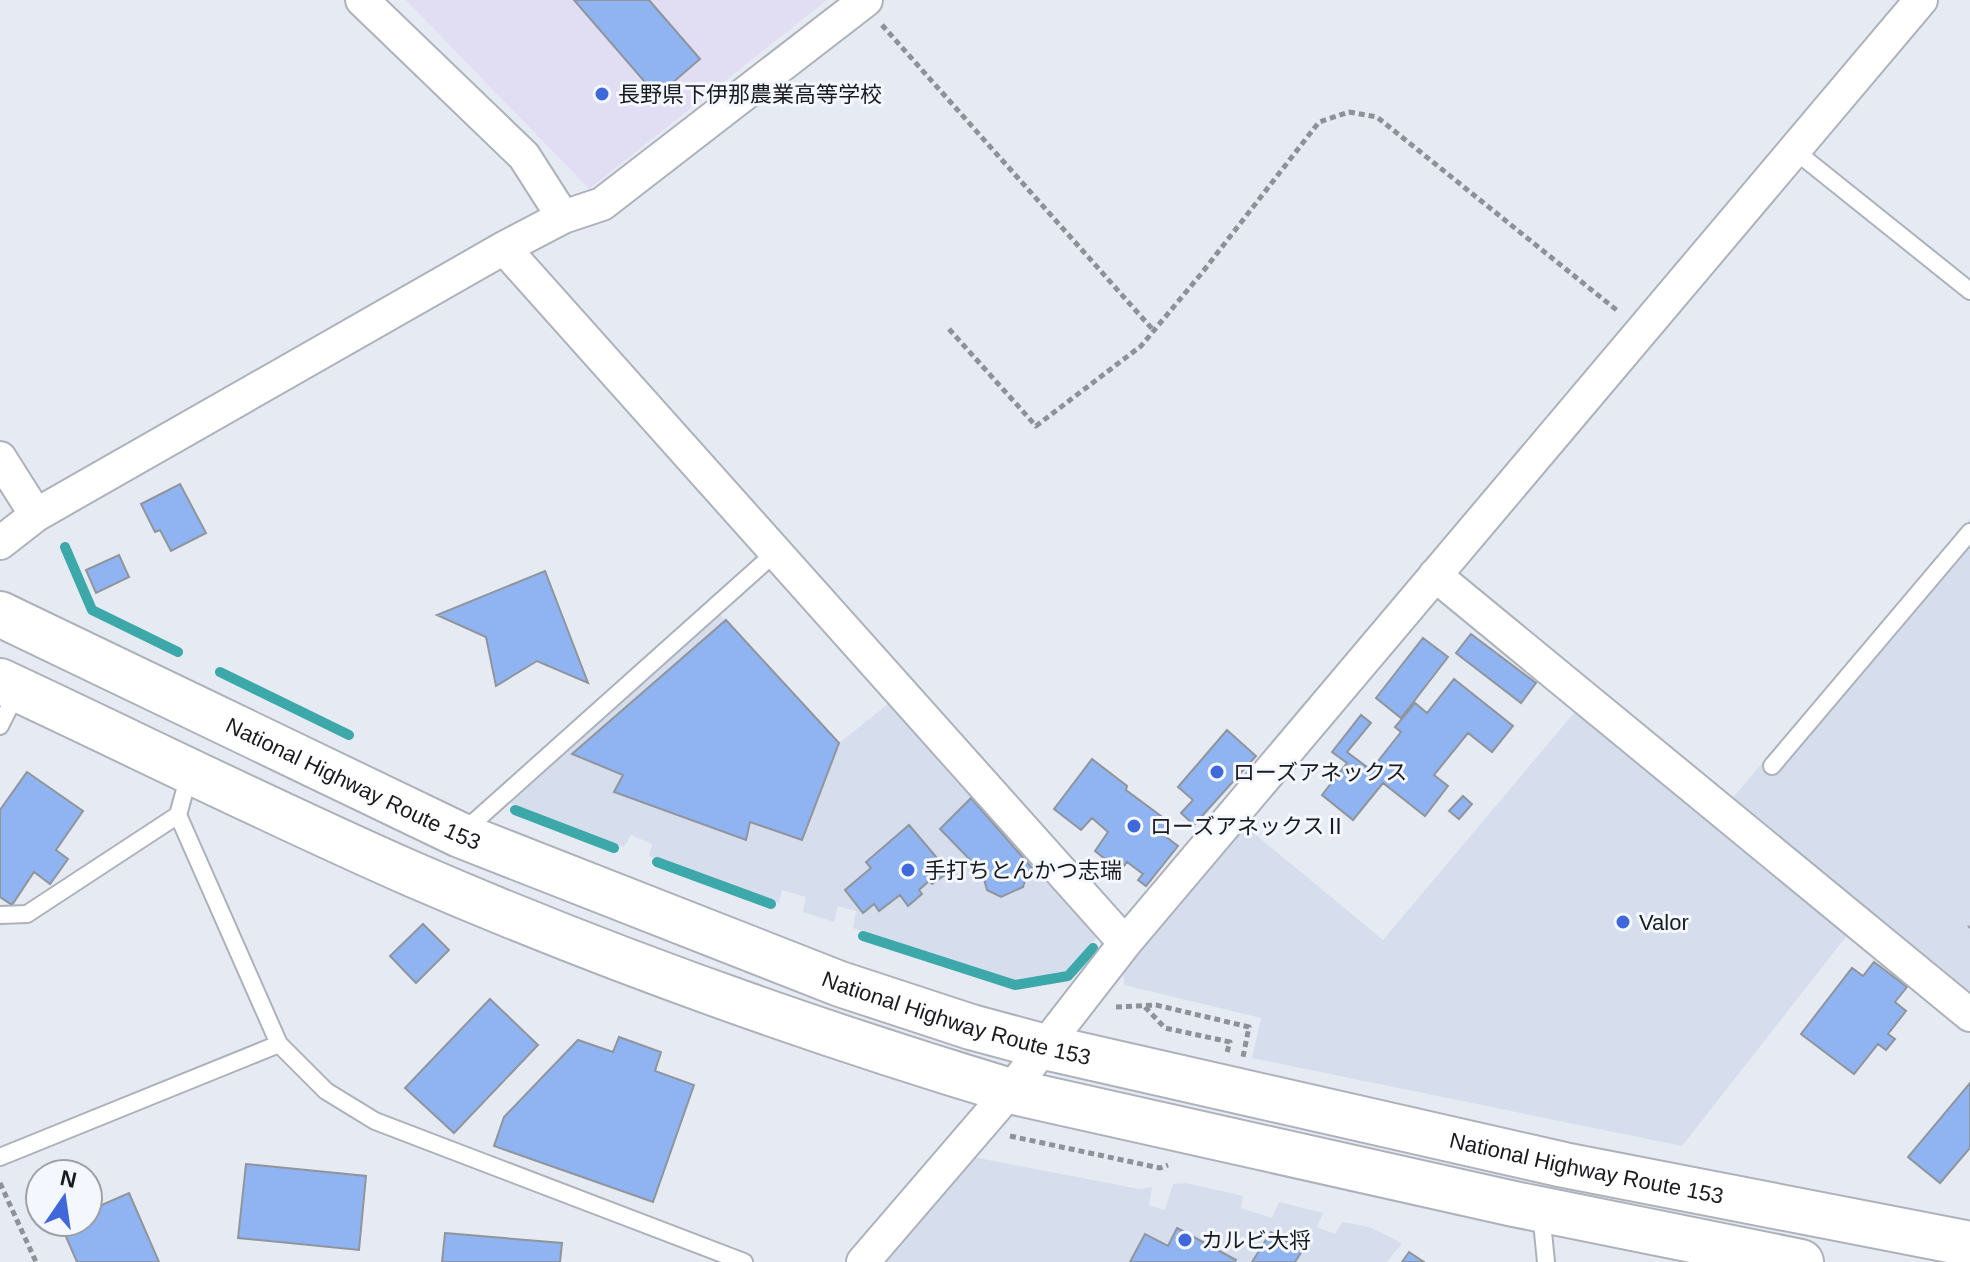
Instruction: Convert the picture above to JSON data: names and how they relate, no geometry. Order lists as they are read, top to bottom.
{
  "streets": {
    "highway": ["National Highway Route 153"]
  },
  "places": [
    "長野県下伊那農業高等学校",
    "ローズアネックス",
    "ローズアネックスⅡ",
    "手打ちとんかつ志瑞",
    "Valor",
    "カルビ大将"
  ],
  "north": "top"
}
